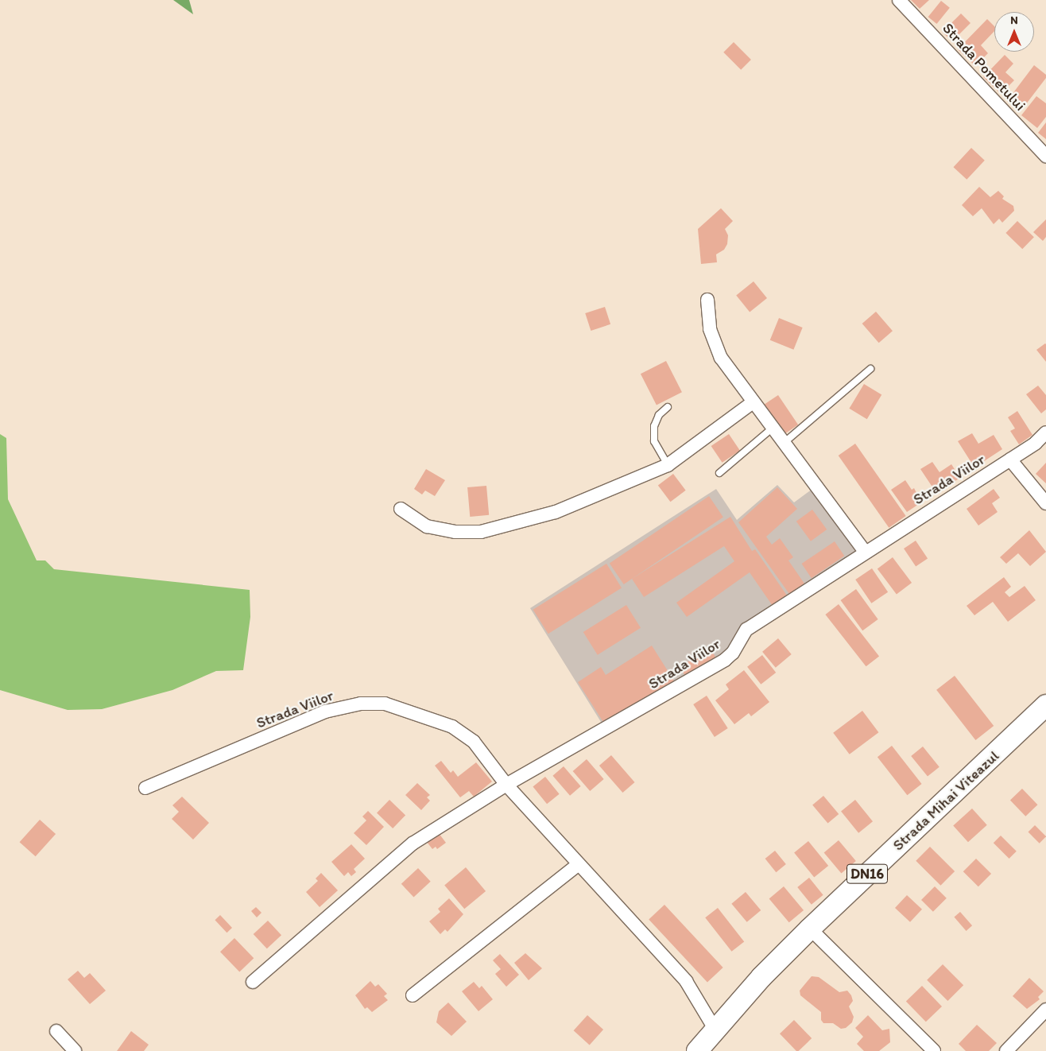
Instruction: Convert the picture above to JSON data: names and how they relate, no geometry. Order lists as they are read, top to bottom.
{
  "streets": {
    "highway": ["Strada Mihai Viteazul", "DN16"],
    "street": ["Strada Pometului", "Strada Viilor"]
  },
  "crossings": [
    ["Strada Viilor", "Strada Mihai Viteazul"]
  ],
  "north": "top"
}
